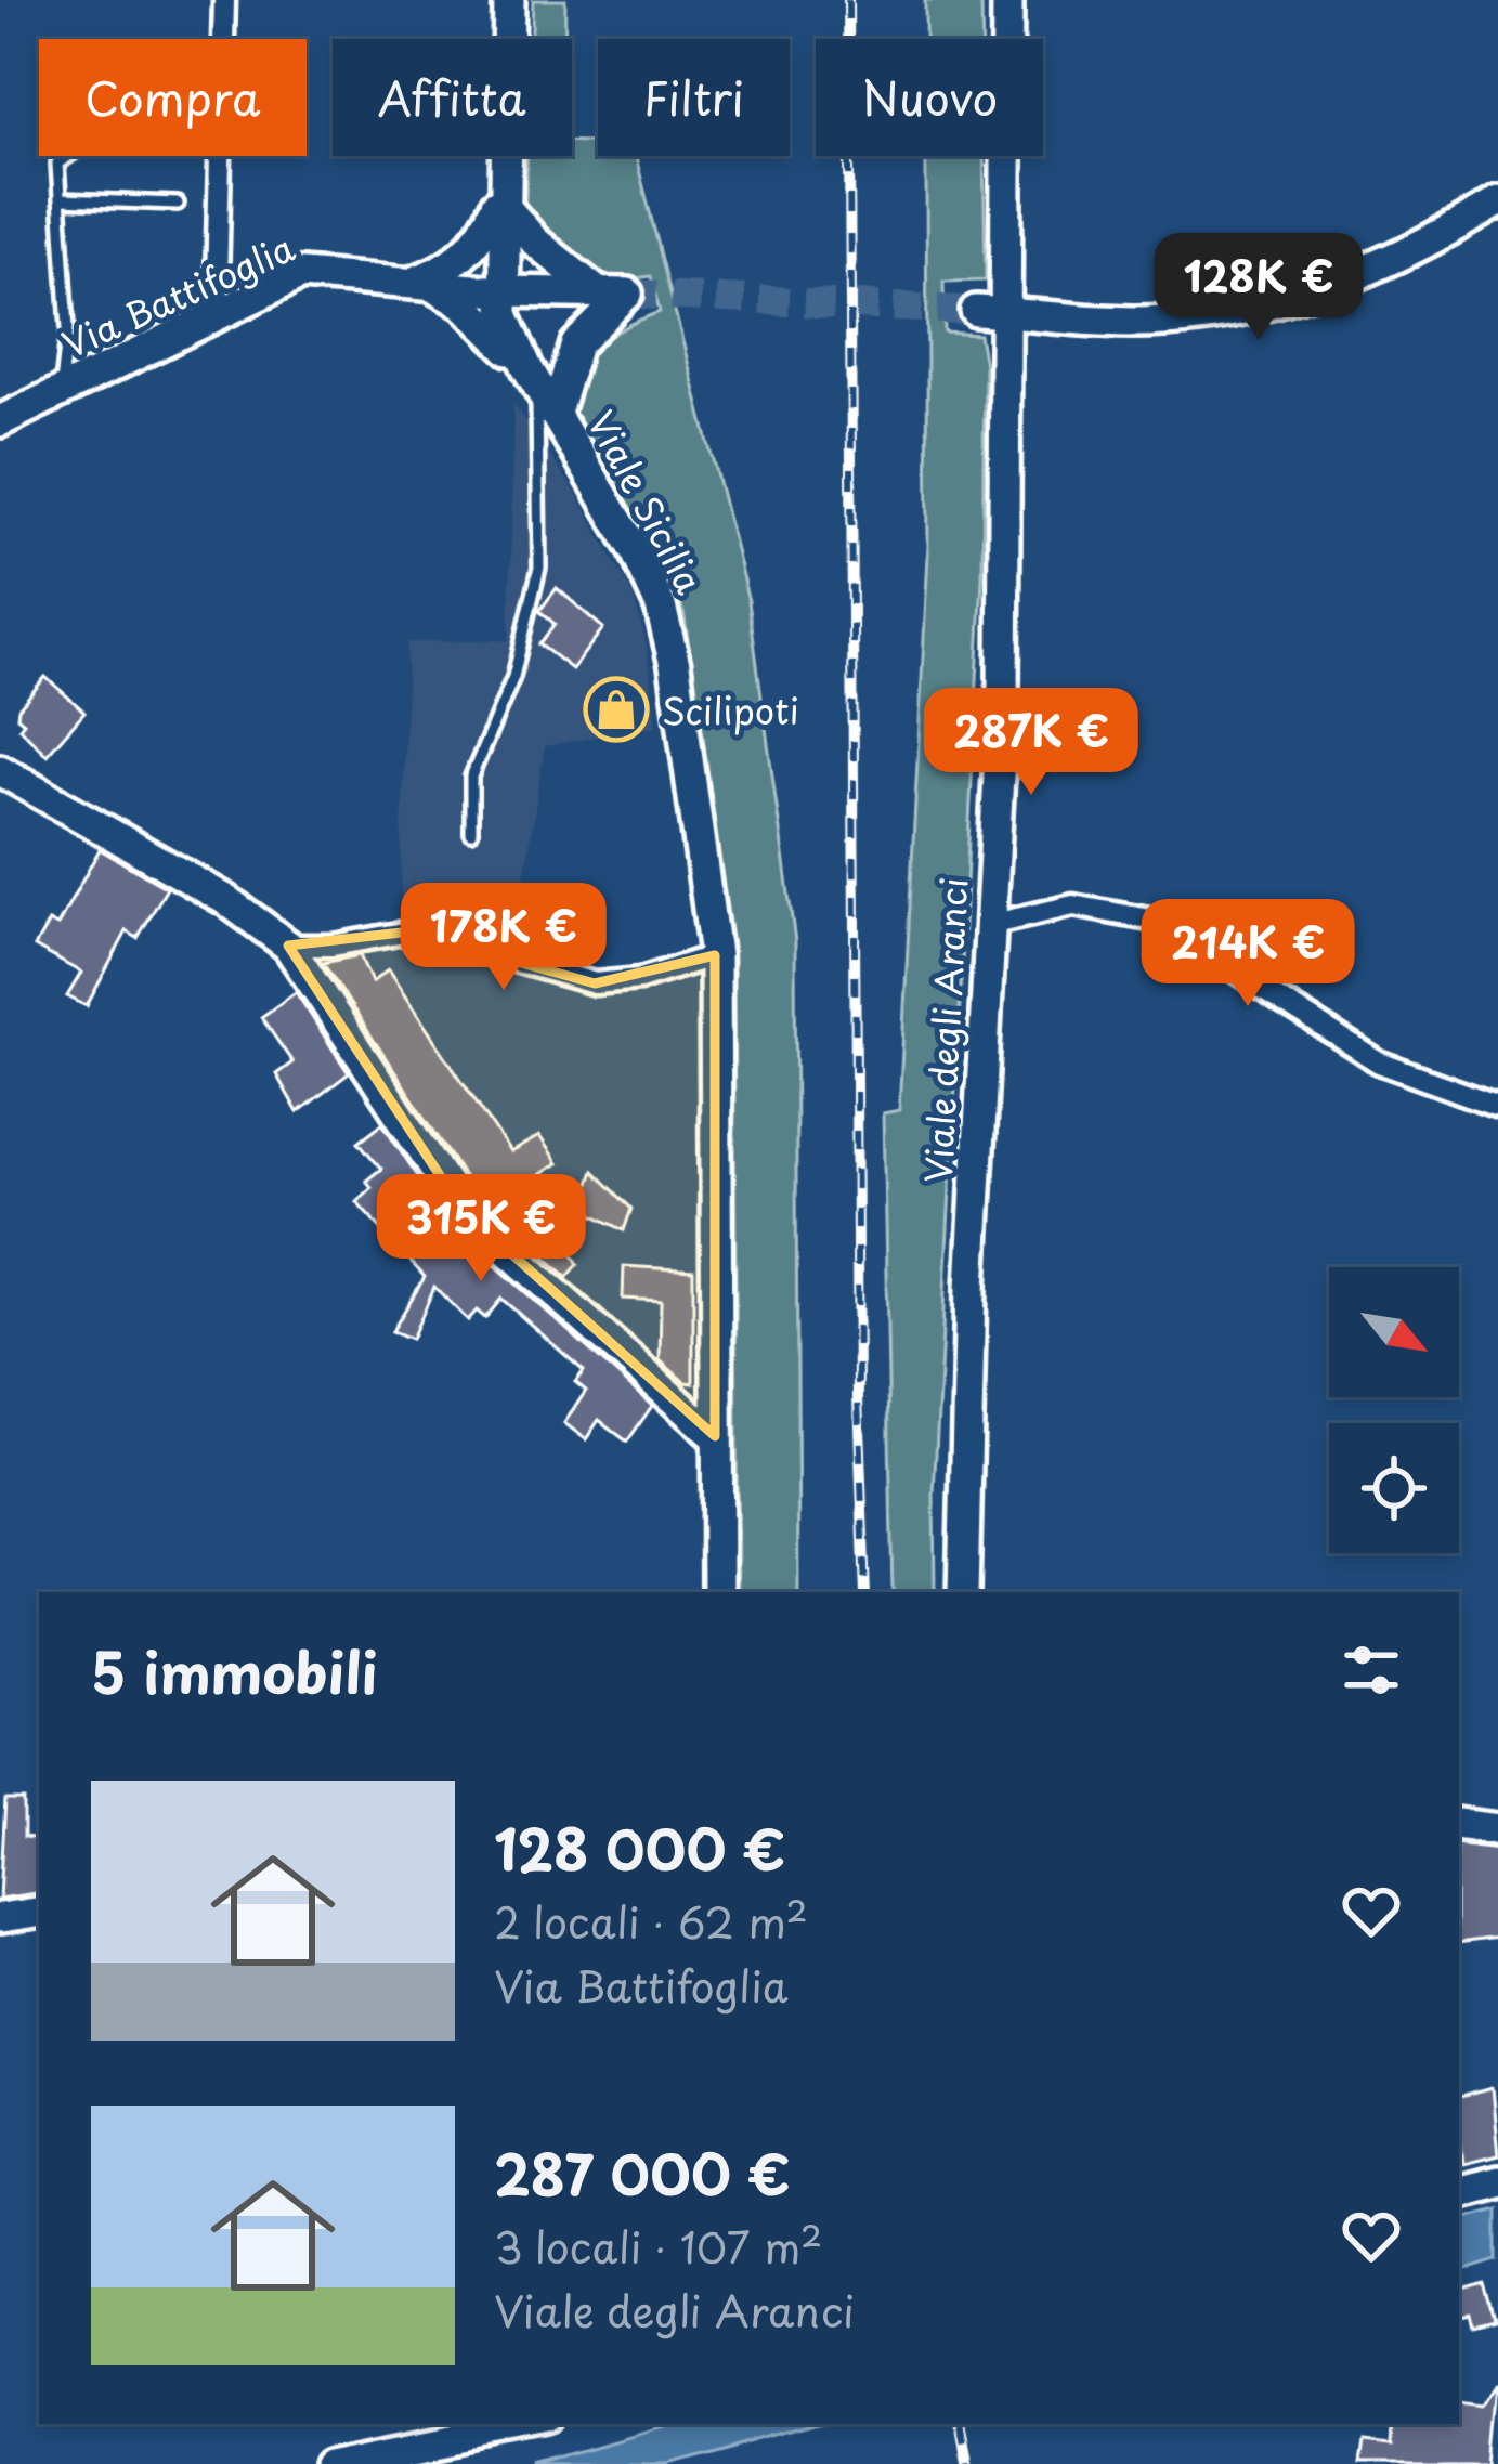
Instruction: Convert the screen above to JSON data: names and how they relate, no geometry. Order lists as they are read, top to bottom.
{
  "streets": {
    "street": ["Via Battifoglia", "Viale Sicilia", "Viale degli Aranci"]
  },
  "crossings": [
    ["Via Battifoglia", "Viale Sicilia"]
  ],
  "places": {
    "shop": ["Scilipoti"]
  },
  "north": "bottom right",
  "page": {
    "chip": [
      "Compra",
      "Affitta",
      "Filtri",
      "Nuovo"
    ],
    "price": [
      "128K €",
      "287K €",
      "178K €",
      "214K €",
      "315K €"
    ],
    "heading": "5 immobili",
    "list": [
      {
        "name": "128 000 €",
        "note": "2 locali · 62 m² · Via Battifoglia"
      },
      {
        "name": "287 000 €",
        "note": "3 locali · 107 m² · Viale degli Aranci"
      }
    ]
  }
}
